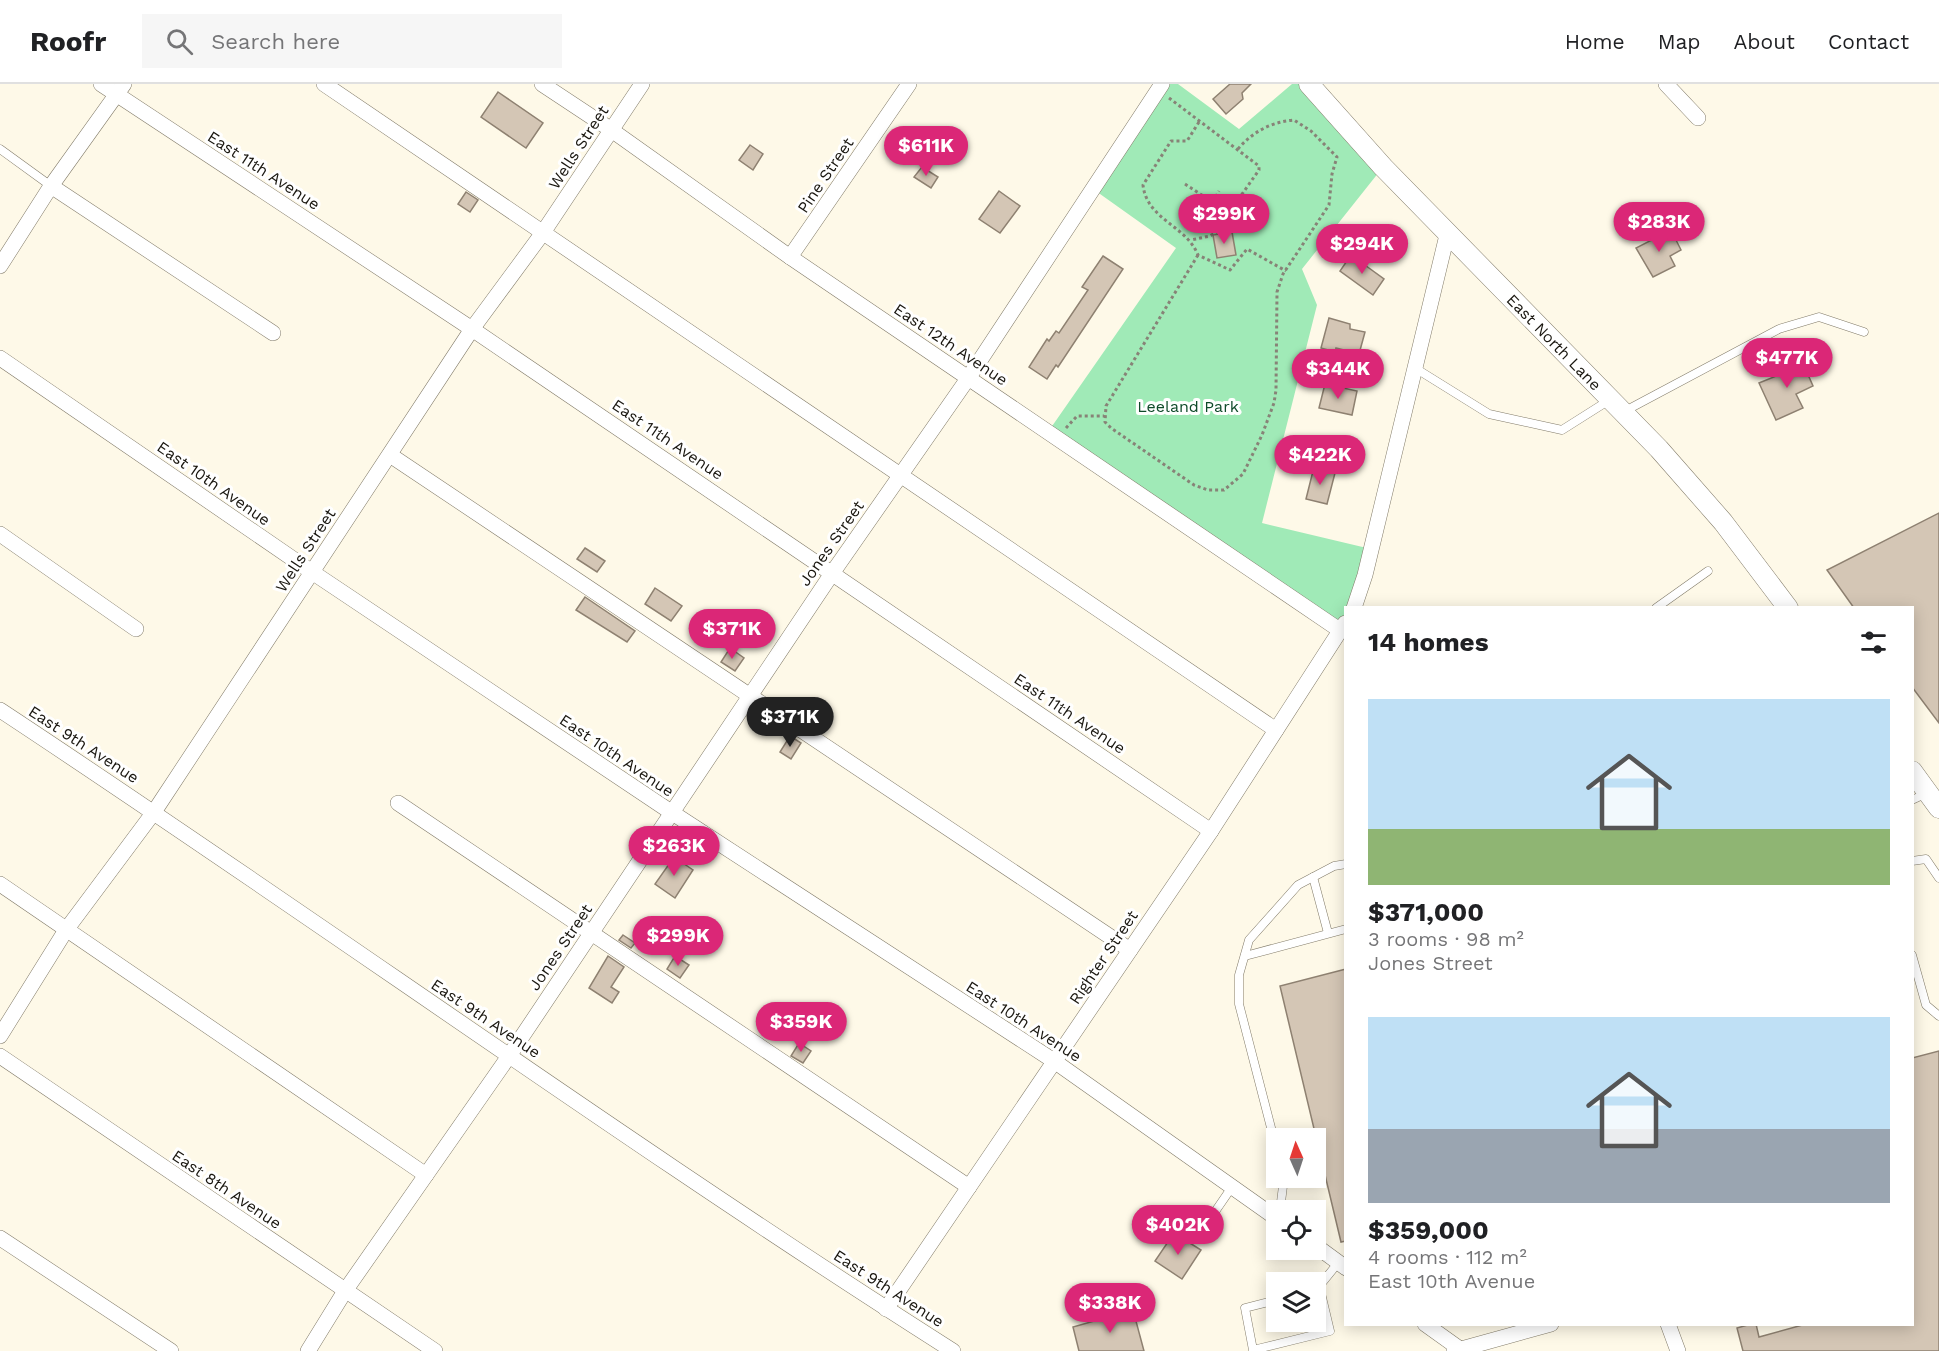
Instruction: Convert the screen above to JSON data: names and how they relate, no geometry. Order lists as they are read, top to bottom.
{
  "streets": {
    "street": [
      "Wells Street",
      "East 11th Avenue",
      "Pine Street",
      "East North Lane",
      "East 12th Avenue",
      "East 10th Avenue",
      "Jones Street",
      "East 9th Avenue",
      "Righter Street",
      "East 8th Avenue"
    ]
  },
  "crossings": [
    ["Wells Street", "East 11th Avenue"],
    ["Wells Street", "East 12th Avenue"],
    ["Wells Street", "East 10th Avenue"],
    ["Wells Street", "East 9th Avenue"],
    ["East 11th Avenue", "Jones Street"],
    ["East 11th Avenue", "Righter Street"],
    ["Pine Street", "East 12th Avenue"],
    ["East 12th Avenue", "Jones Street"],
    ["East 12th Avenue", "Righter Street"],
    ["East 10th Avenue", "Jones Street"],
    ["East 10th Avenue", "Righter Street"],
    ["Jones Street", "East 9th Avenue"],
    ["Jones Street", "East 8th Avenue"],
    ["East 9th Avenue", "Righter Street"]
  ],
  "parks": ["Leeland Park"],
  "north": "top",
  "page": {
    "header": "Roofr",
    "search": "Search here",
    "nav": [
      "Home",
      "Map",
      "About",
      "Contact"
    ],
    "price": [
      "$611K",
      "$299K",
      "$283K",
      "$294K",
      "$477K",
      "$344K",
      "$422K",
      "$371K",
      "$371K",
      "$263K",
      "$299K",
      "$359K",
      "$402K",
      "$338K"
    ],
    "heading": "14 homes",
    "list": [
      {
        "name": "$371,000",
        "note": "3 rooms · 98 m² · Jones Street"
      },
      {
        "name": "$359,000",
        "note": "4 rooms · 112 m² · East 10th Avenue"
      }
    ]
  }
}
